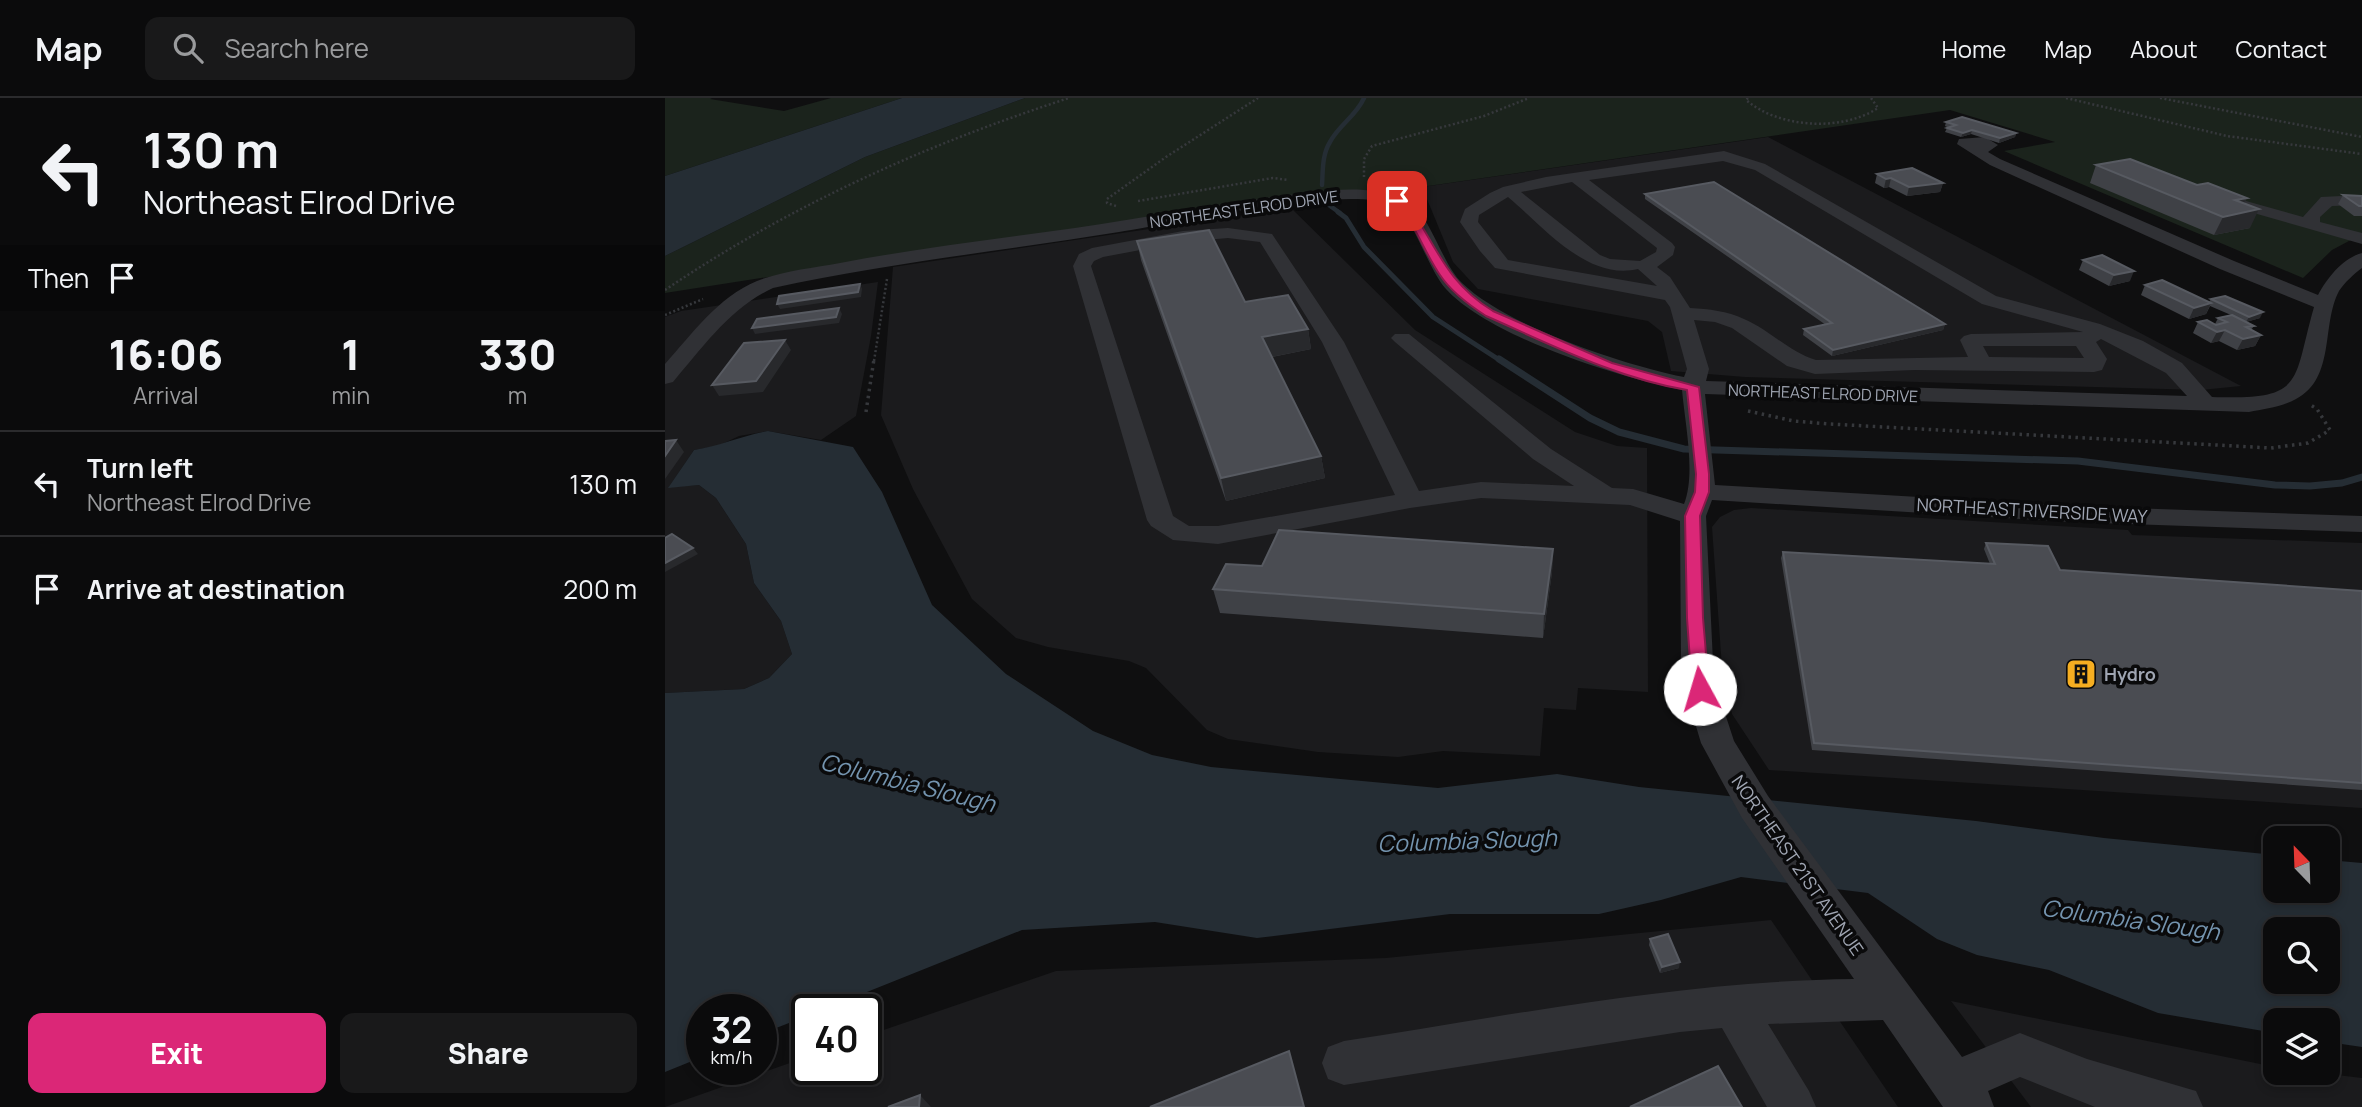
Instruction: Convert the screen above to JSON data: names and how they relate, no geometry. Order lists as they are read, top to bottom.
{
  "streets": {
    "street": ["NORTHEAST ELROD DRIVE", "NORTHEAST RIVERSIDE WAY", "NORTHEAST 21ST AVENUE"]
  },
  "crossings": [
    ["NORTHEAST ELROD DRIVE", "NORTHEAST 21ST AVENUE"],
    ["NORTHEAST RIVERSIDE WAY", "NORTHEAST 21ST AVENUE"]
  ],
  "water": ["Columbia Slough"],
  "places": {
    "building": ["Hydro"]
  },
  "north": "top left",
  "page": {
    "header": "Map",
    "search": "Search here",
    "nav": [
      "Home",
      "Map",
      "About",
      "Contact"
    ],
    "turn": ["130 m", "Northeast Elrod Drive"],
    "then": "Then",
    "eta": [
      "16:06",
      "Arrival",
      "1",
      "min",
      "330",
      "m"
    ],
    "list": [
      {
        "name": "Turn left",
        "note": "Northeast Elrod Drive",
        "value": "130 m"
      },
      {
        "name": "Arrive at destination",
        "value": "200 m"
      }
    ],
    "speed": "32 km/h",
    "limit": "40",
    "buttons": ["Exit", "Share"]
  }
}
